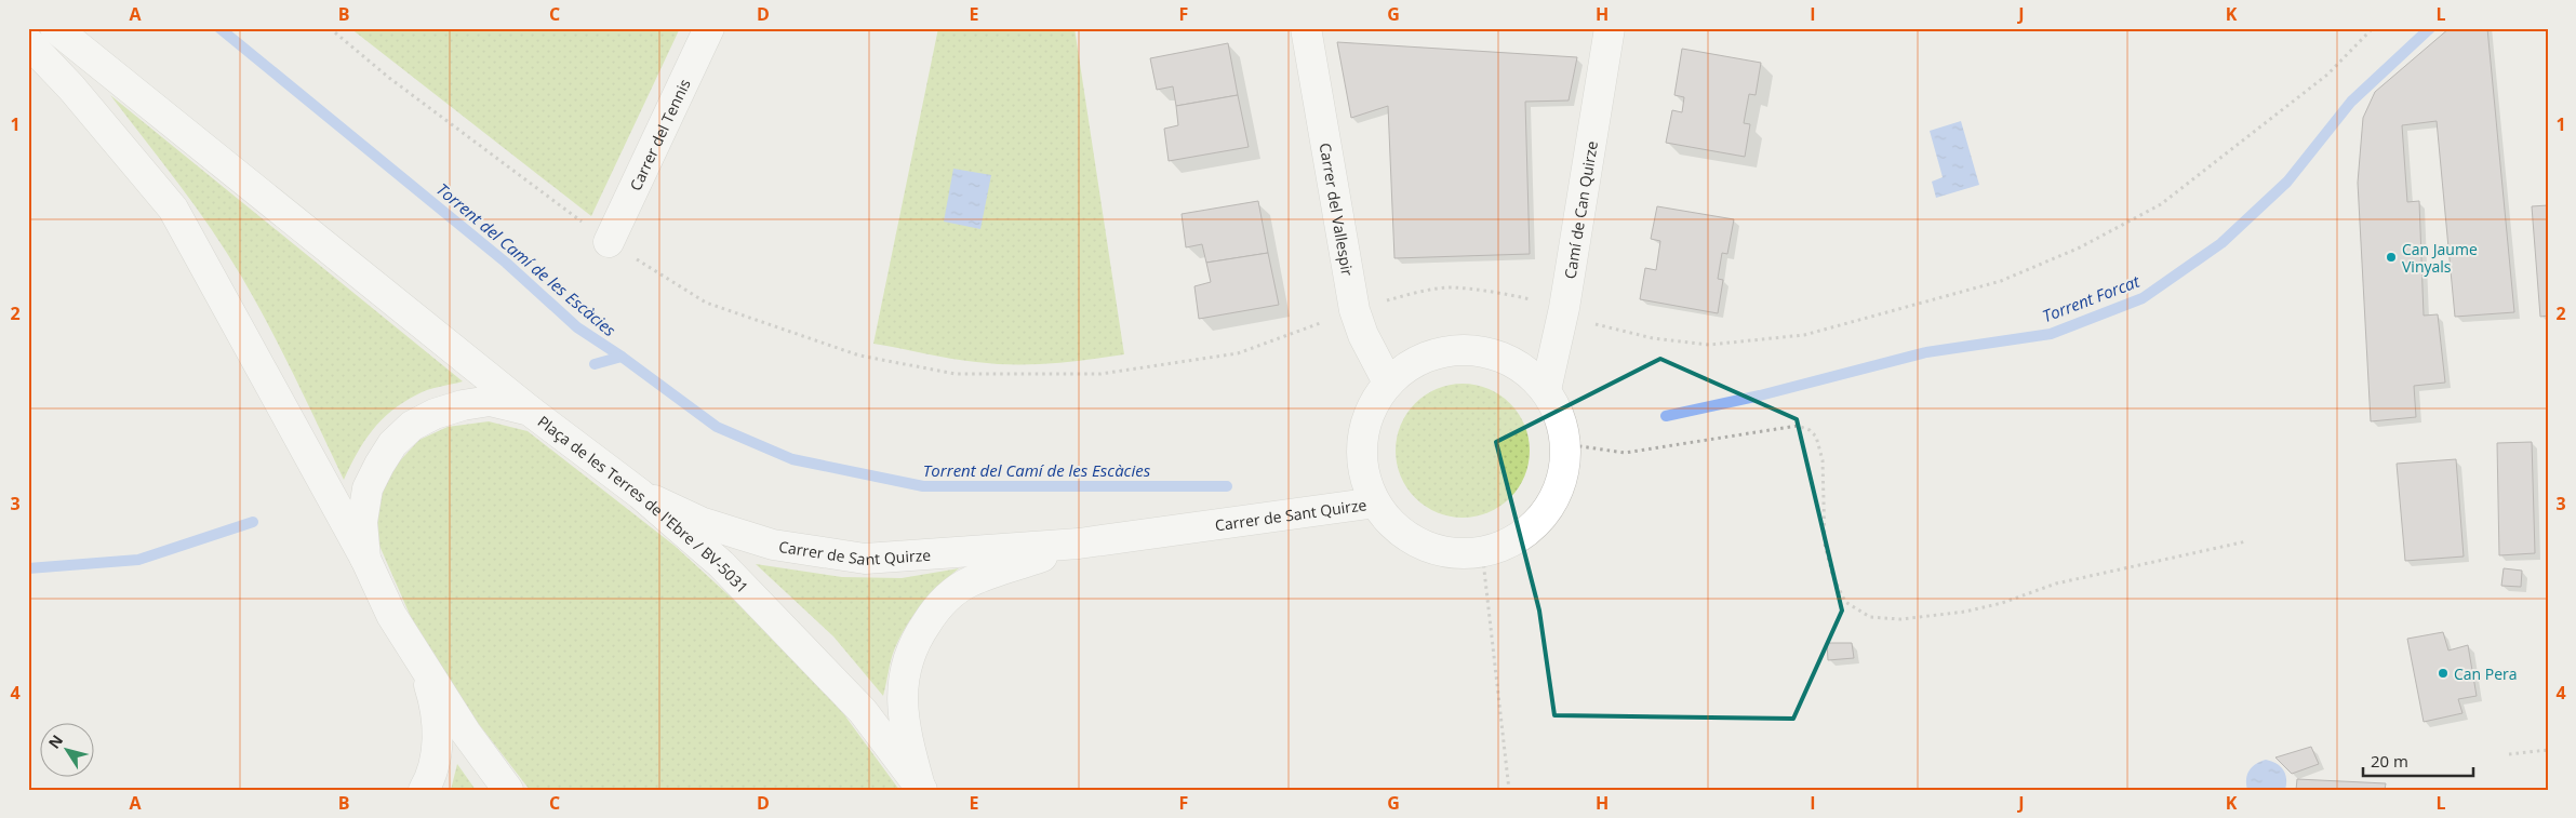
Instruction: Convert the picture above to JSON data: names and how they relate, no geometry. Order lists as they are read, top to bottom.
{
  "streets": {
    "main road": [
      "Carrer del Tennis",
      "Carrer del Vallespir",
      "Camí de Can Quirze",
      "Plaça de les Terres de l'Ebre / BV-5031",
      "Carrer de Sant Quirze"
    ]
  },
  "crossings": [
    ["Plaça de les Terres de l'Ebre / BV-5031", "Carrer de Sant Quirze"]
  ],
  "water": ["Torrent del Camí de les Escàcies", "Torrent Forcat"],
  "places": ["Can Jaume Vinyals", "Can Pera"],
  "scale_bar": "20 m",
  "north": "top left",
  "grid": {
    "columns": [
      "A",
      "B",
      "C",
      "D",
      "E",
      "F",
      "G",
      "H",
      "I",
      "J",
      "K",
      "L"
    ],
    "rows": [
      "1",
      "2",
      "3",
      "4"
    ]
  }
}
